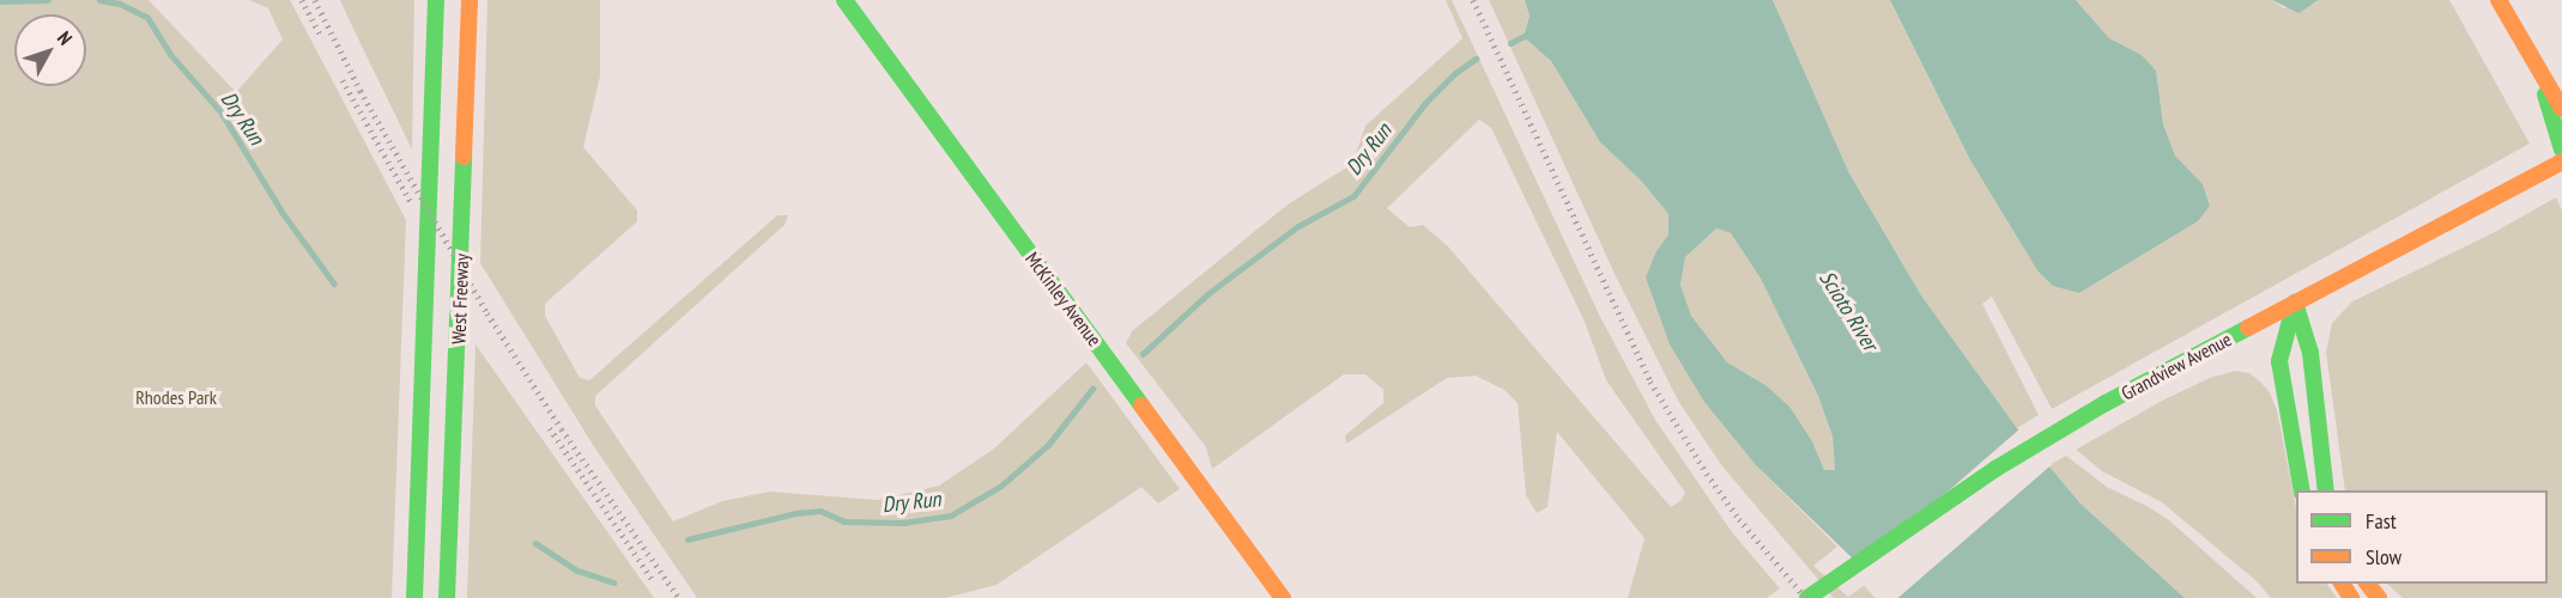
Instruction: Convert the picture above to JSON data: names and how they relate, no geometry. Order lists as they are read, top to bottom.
{
  "streets": {
    "main road": ["West Freeway", "McKinley Avenue", "Grandview Avenue"]
  },
  "water": ["Dry Run", "Scioto River"],
  "parks": ["Rhodes Park"],
  "legend": ["Fast", "Slow"],
  "north": "top right"
}
